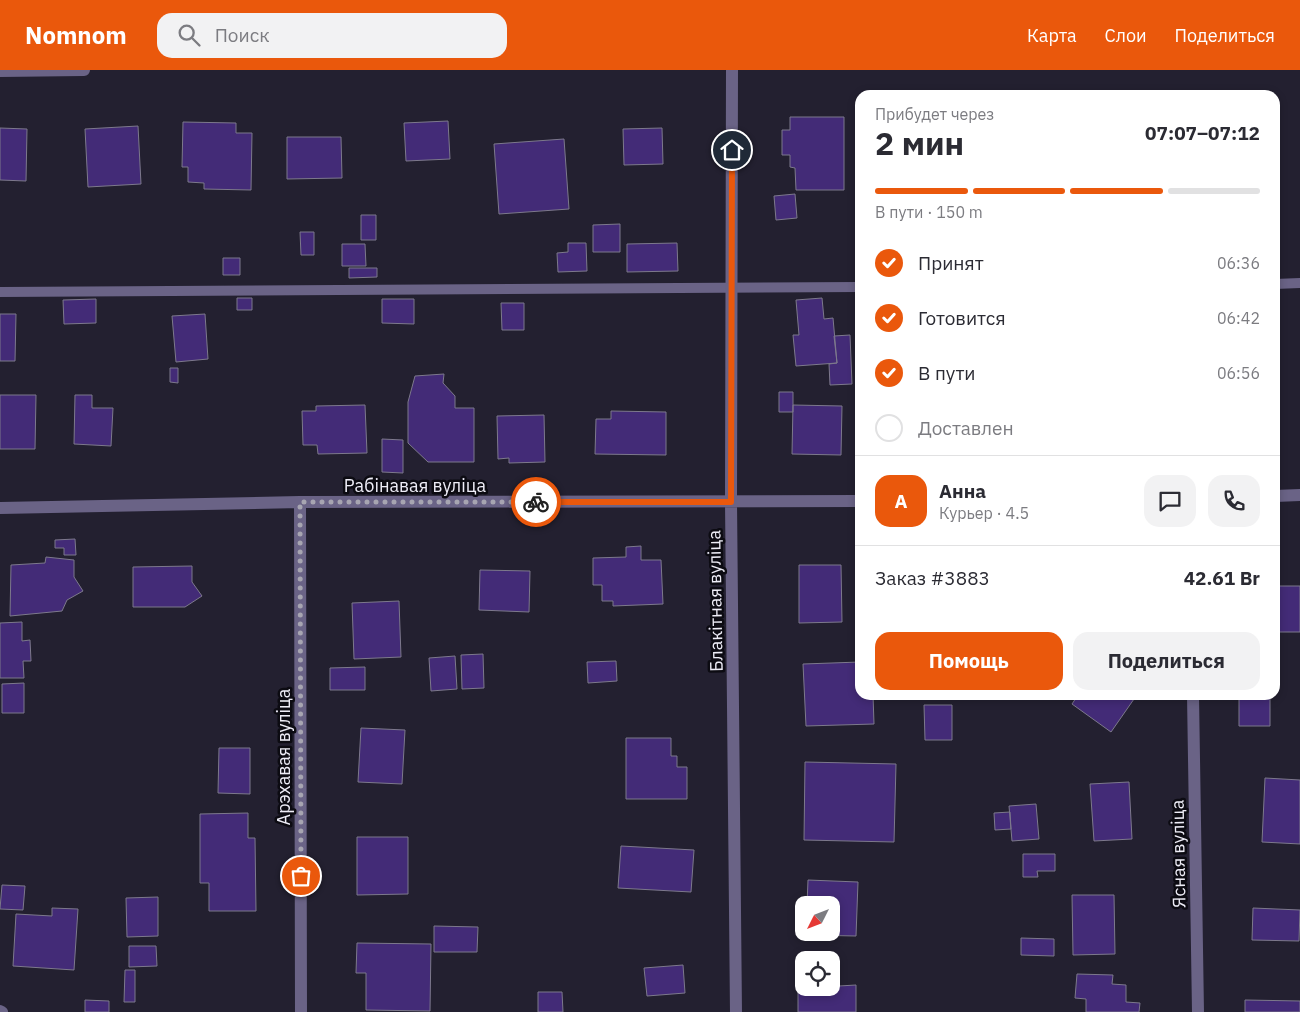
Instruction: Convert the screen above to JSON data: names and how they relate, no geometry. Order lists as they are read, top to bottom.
{
  "streets": {
    "street": [
      "Рабінавая вуліца",
      "Блакітная вуліца",
      "Арэхавая вуліца",
      "Ясная вуліца"
    ]
  },
  "crossings": [
    ["Рабінавая вуліца", "Блакітная вуліца"],
    ["Рабінавая вуліца", "Арэхавая вуліца"]
  ],
  "north": "bottom left",
  "page": {
    "header": "Nomnom",
    "search": "Поиск",
    "nav": ["Карта", "Слои", "Поделиться"],
    "heading": ["2 мин", "Прибудет через", "07:07–07:12"],
    "panel": [
      "Анна",
      "Курьер · 4.5",
      "Заказ #3883",
      "42.61 Br"
    ],
    "bar": "В пути · 150 m",
    "list": [
      ["Принят", "06:36"],
      ["Готовится", "06:42"],
      ["В пути", "06:56"],
      "Доставлен"
    ],
    "round": "А",
    "buttons": ["Помощь", "Поделиться"]
  }
}
